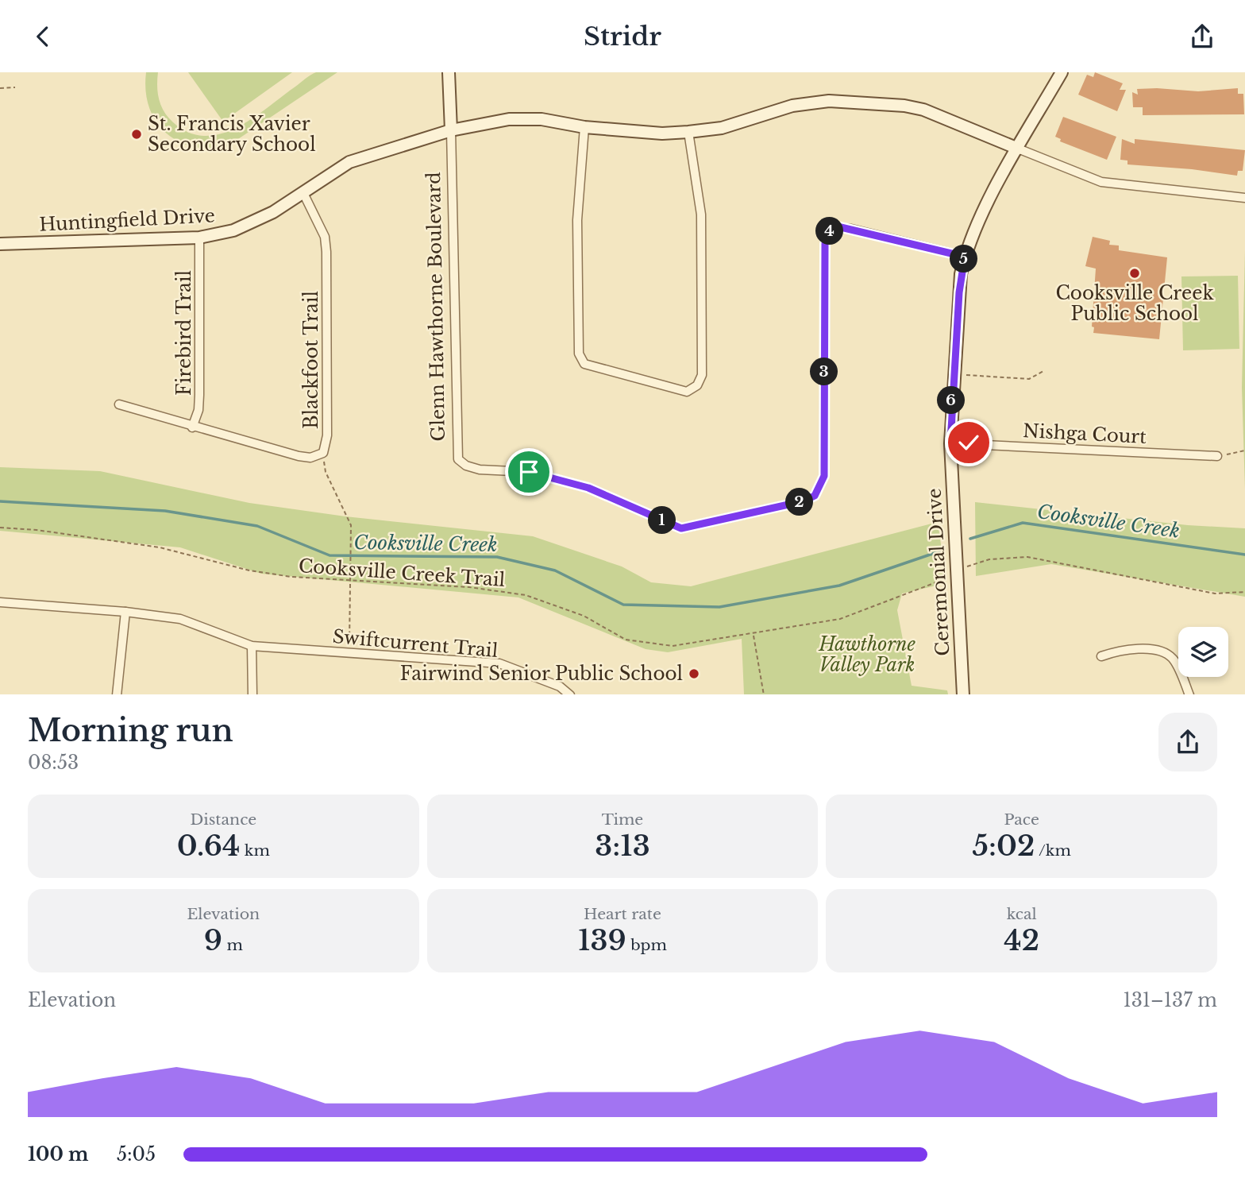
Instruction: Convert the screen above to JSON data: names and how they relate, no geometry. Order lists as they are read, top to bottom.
{
  "streets": {
    "street": [
      "Huntingfield Drive",
      "Glenn Hawthorne Boulevard",
      "Firebird Trail",
      "Blackfoot Trail",
      "Nishga Court",
      "Ceremonial Drive",
      "Swiftcurrent Trail"
    ],
    "path": ["Cooksville Creek Trail"]
  },
  "crossings": [
    ["Huntingfield Drive", "Glenn Hawthorne Boulevard"],
    ["Huntingfield Drive", "Firebird Trail"],
    ["Huntingfield Drive", "Blackfoot Trail"],
    ["Huntingfield Drive", "Ceremonial Drive"],
    ["Glenn Hawthorne Boulevard", "Ceremonial Drive"],
    ["Firebird Trail", "Blackfoot Trail"],
    ["Nishga Court", "Ceremonial Drive"],
    ["Ceremonial Drive", "Cooksville Creek Trail"]
  ],
  "water": ["Cooksville Creek"],
  "parks": ["Hawthorne Valley Park"],
  "places": ["St. Francis Xavier Secondary School", "Cooksville Creek Public School", "Fairwind Senior Public School"],
  "page": {
    "header": "Stridr",
    "pins": [
      "4",
      "5",
      "3",
      "6",
      "2",
      "1"
    ],
    "heading": ["Morning run", "08:53"],
    "stats": [
      ["Distance", "0.64 km"],
      ["Time", "3:13"],
      ["Pace", "5:02 /km"],
      ["Elevation", "9 m"],
      ["Heart rate", "139 bpm"],
      ["kcal", "42"]
    ],
    "chart": ["Elevation", "131–137 m"],
    "list": [
      {
        "name": "100 m",
        "note": "5:05"
      }
    ]
  }
}
